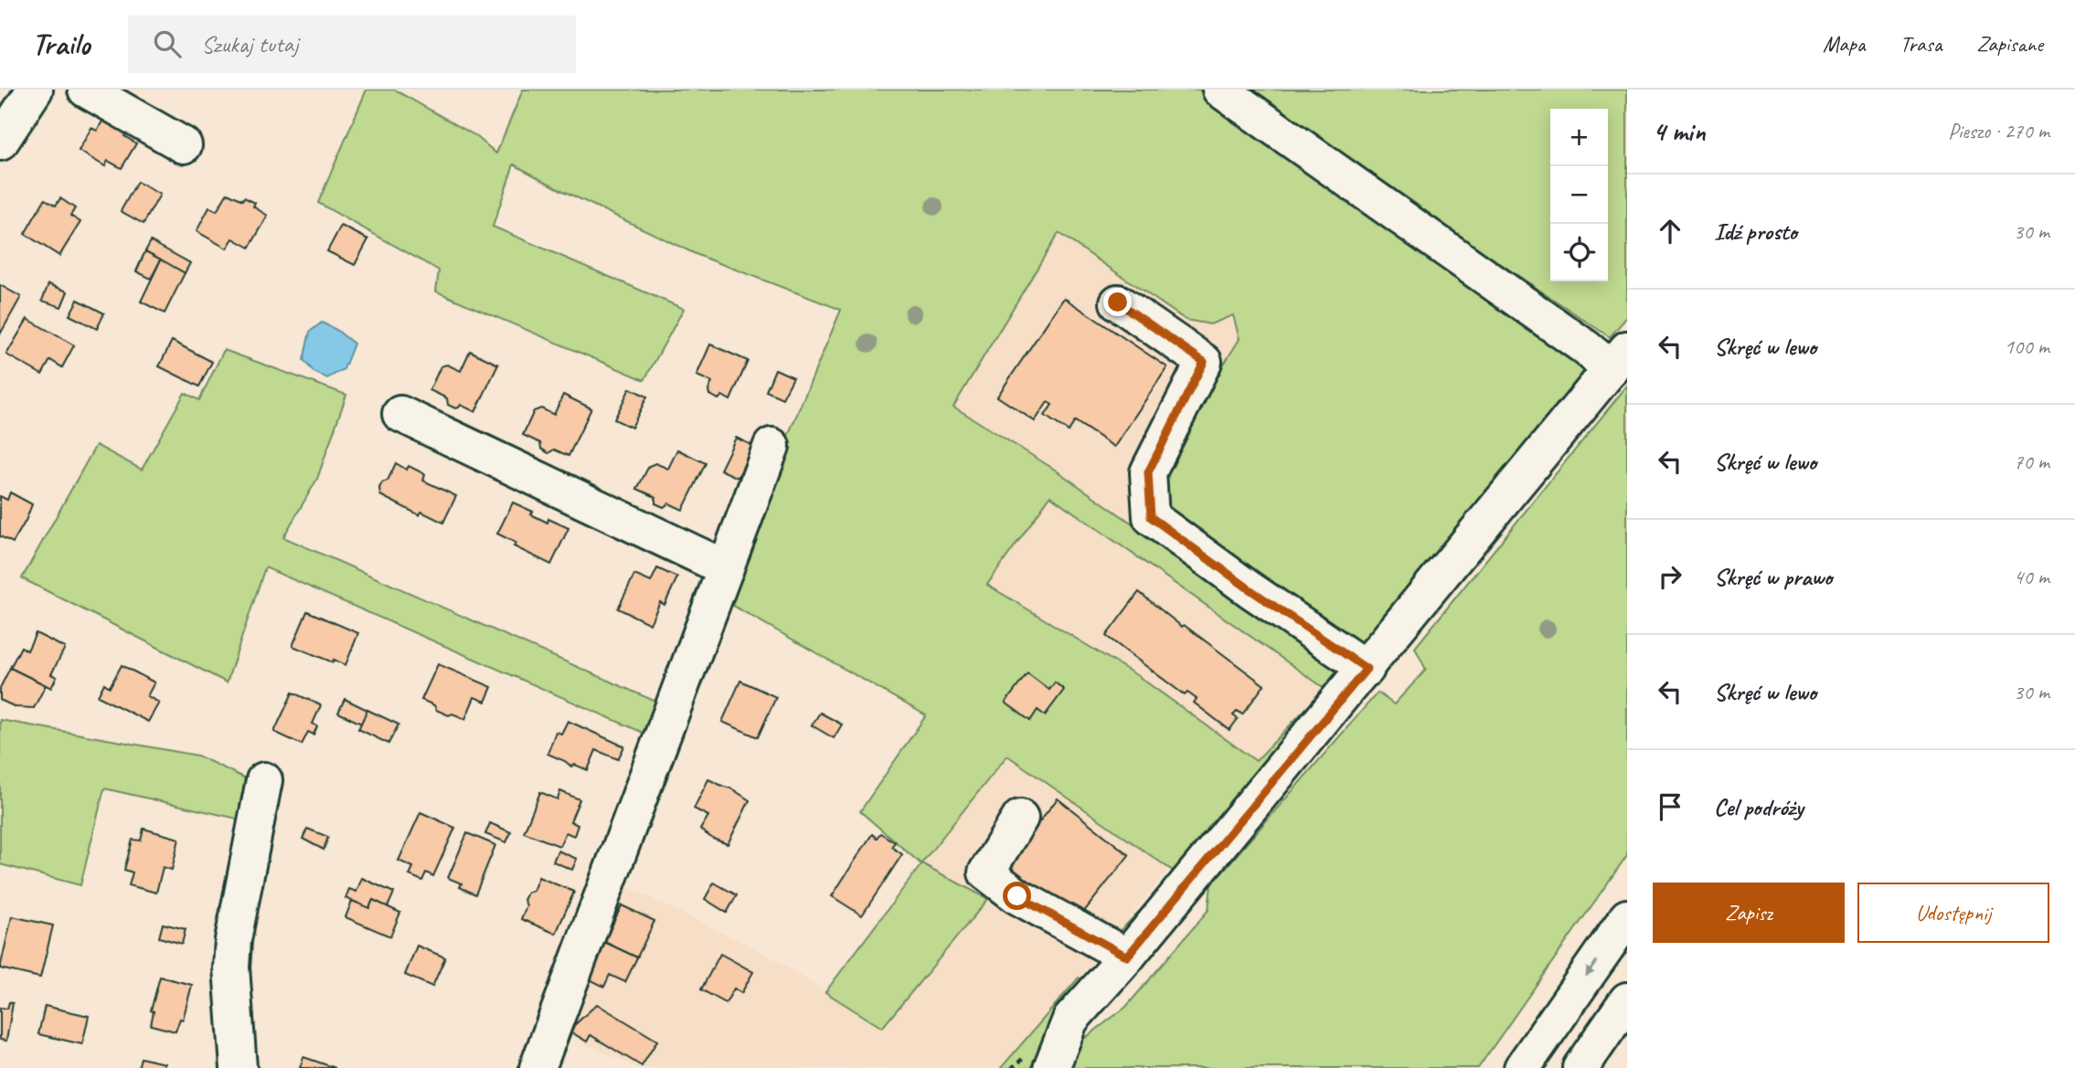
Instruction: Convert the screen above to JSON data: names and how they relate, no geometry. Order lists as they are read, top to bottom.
{
  "page": {
    "header": "Trailo",
    "search": "Szukaj tutaj",
    "nav": ["Mapa", "Trasa", "Zapisane"],
    "heading": ["4 min", "Pieszo · 270 m"],
    "map_buttons": ["+", "−"],
    "list": [
      ["Idź prosto", "30 m"],
      ["Skręć w lewo", "100 m"],
      ["Skręć w lewo", "70 m"],
      ["Skręć w prawo", "40 m"],
      ["Skręć w lewo", "30 m"],
      "Cel podróży"
    ],
    "buttons": ["Zapisz", "Udostępnij"]
  }
}
